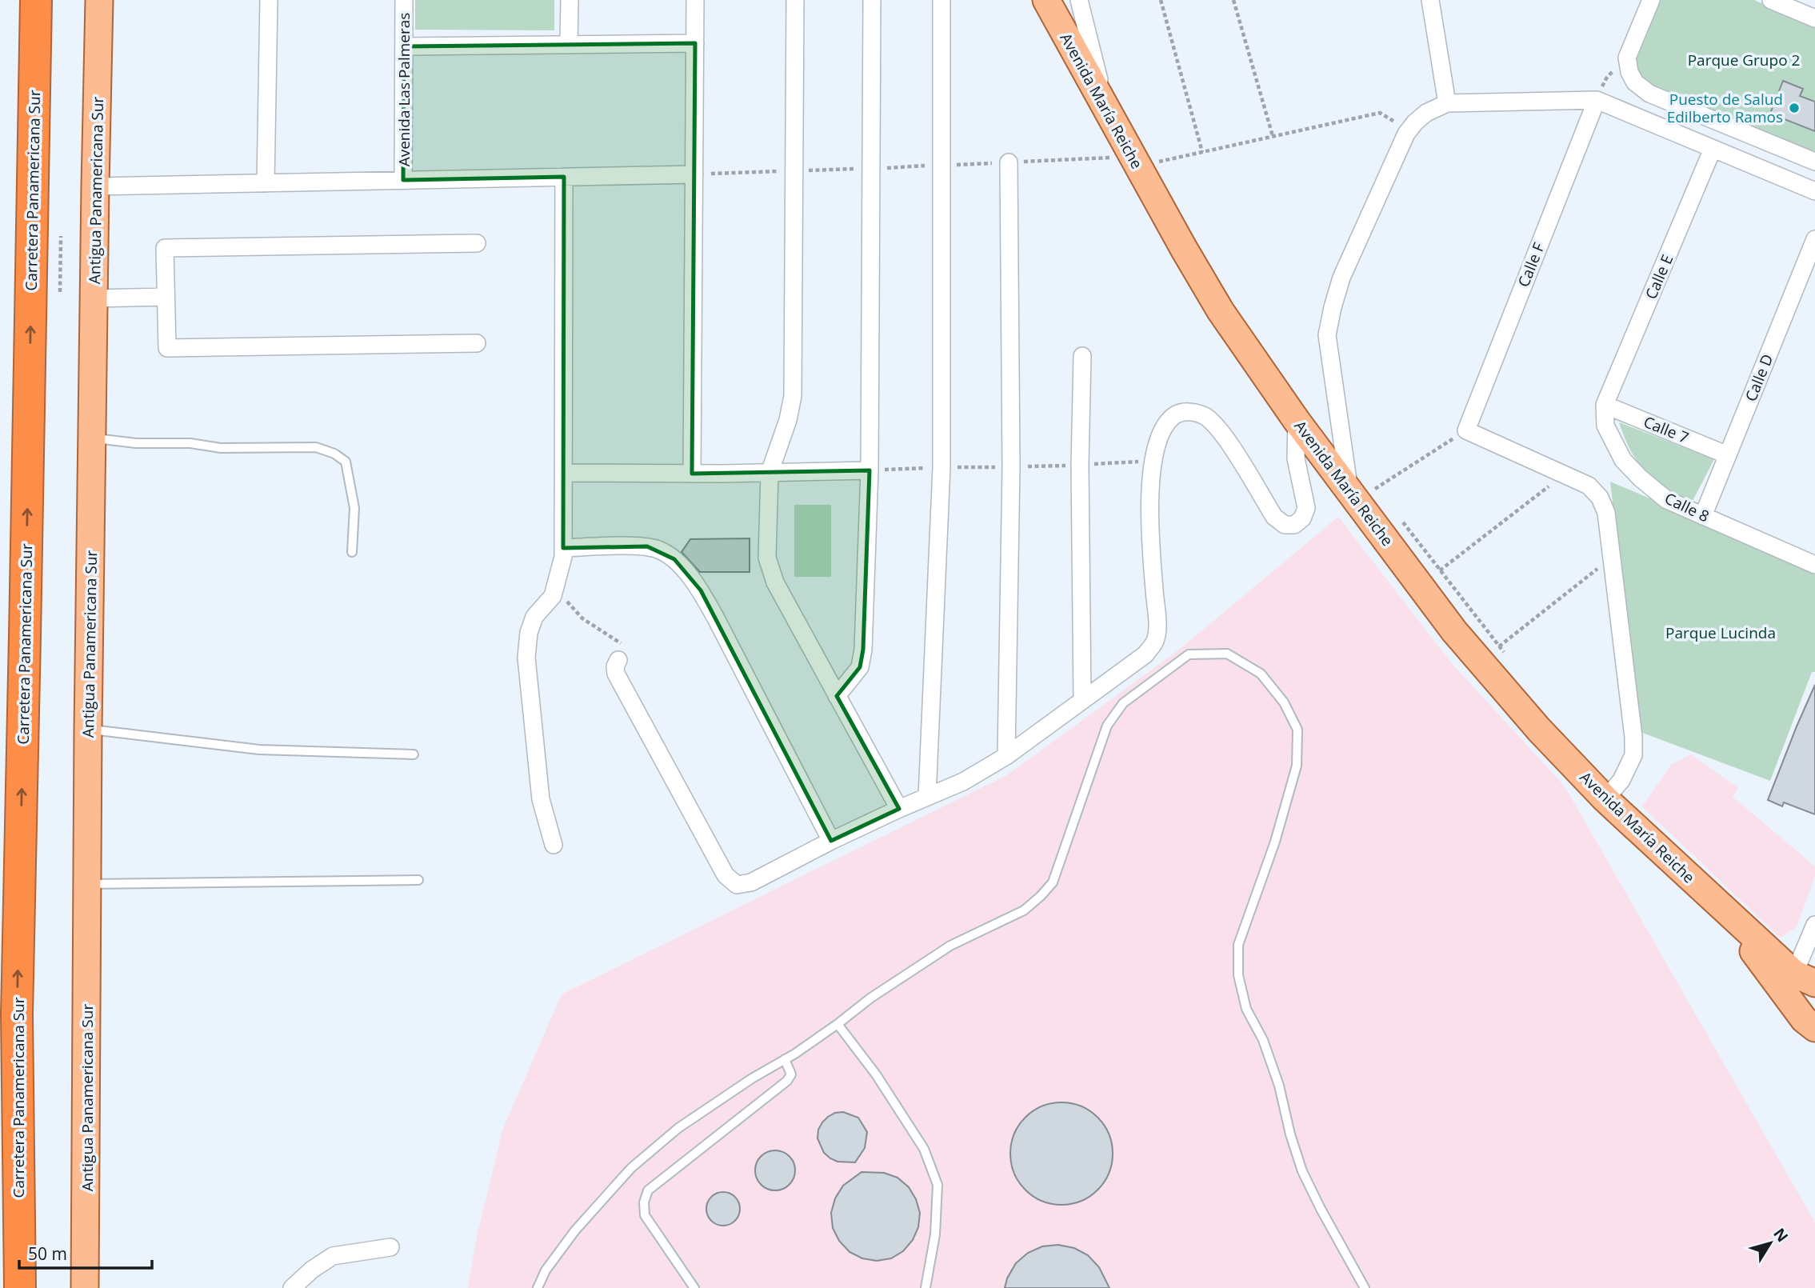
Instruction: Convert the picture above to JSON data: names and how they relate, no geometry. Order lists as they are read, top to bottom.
{
  "streets": {
    "highway": ["Carretera Panamericana Sur"],
    "main road": ["Avenida María Reiche", "Antigua Panamericana Sur"],
    "street": [
      "Avenida Las Palmeras",
      "Calle F",
      "Calle E",
      "Calle D",
      "Calle 7",
      "Calle 8"
    ]
  },
  "crossings": [
    ["Calle E", "Calle 7"],
    ["Calle E", "Calle 8"],
    ["Calle D", "Calle 7"],
    ["Calle D", "Calle 8"],
    ["Calle 7", "Calle 8"]
  ],
  "one_way": ["Carretera Panamericana Sur"],
  "parks": ["Parque Grupo 2", "Parque Lucinda"],
  "places": ["Puesto de Salud Edilberto Ramos"],
  "scale_bar": "50 m",
  "north": "top right"
}
